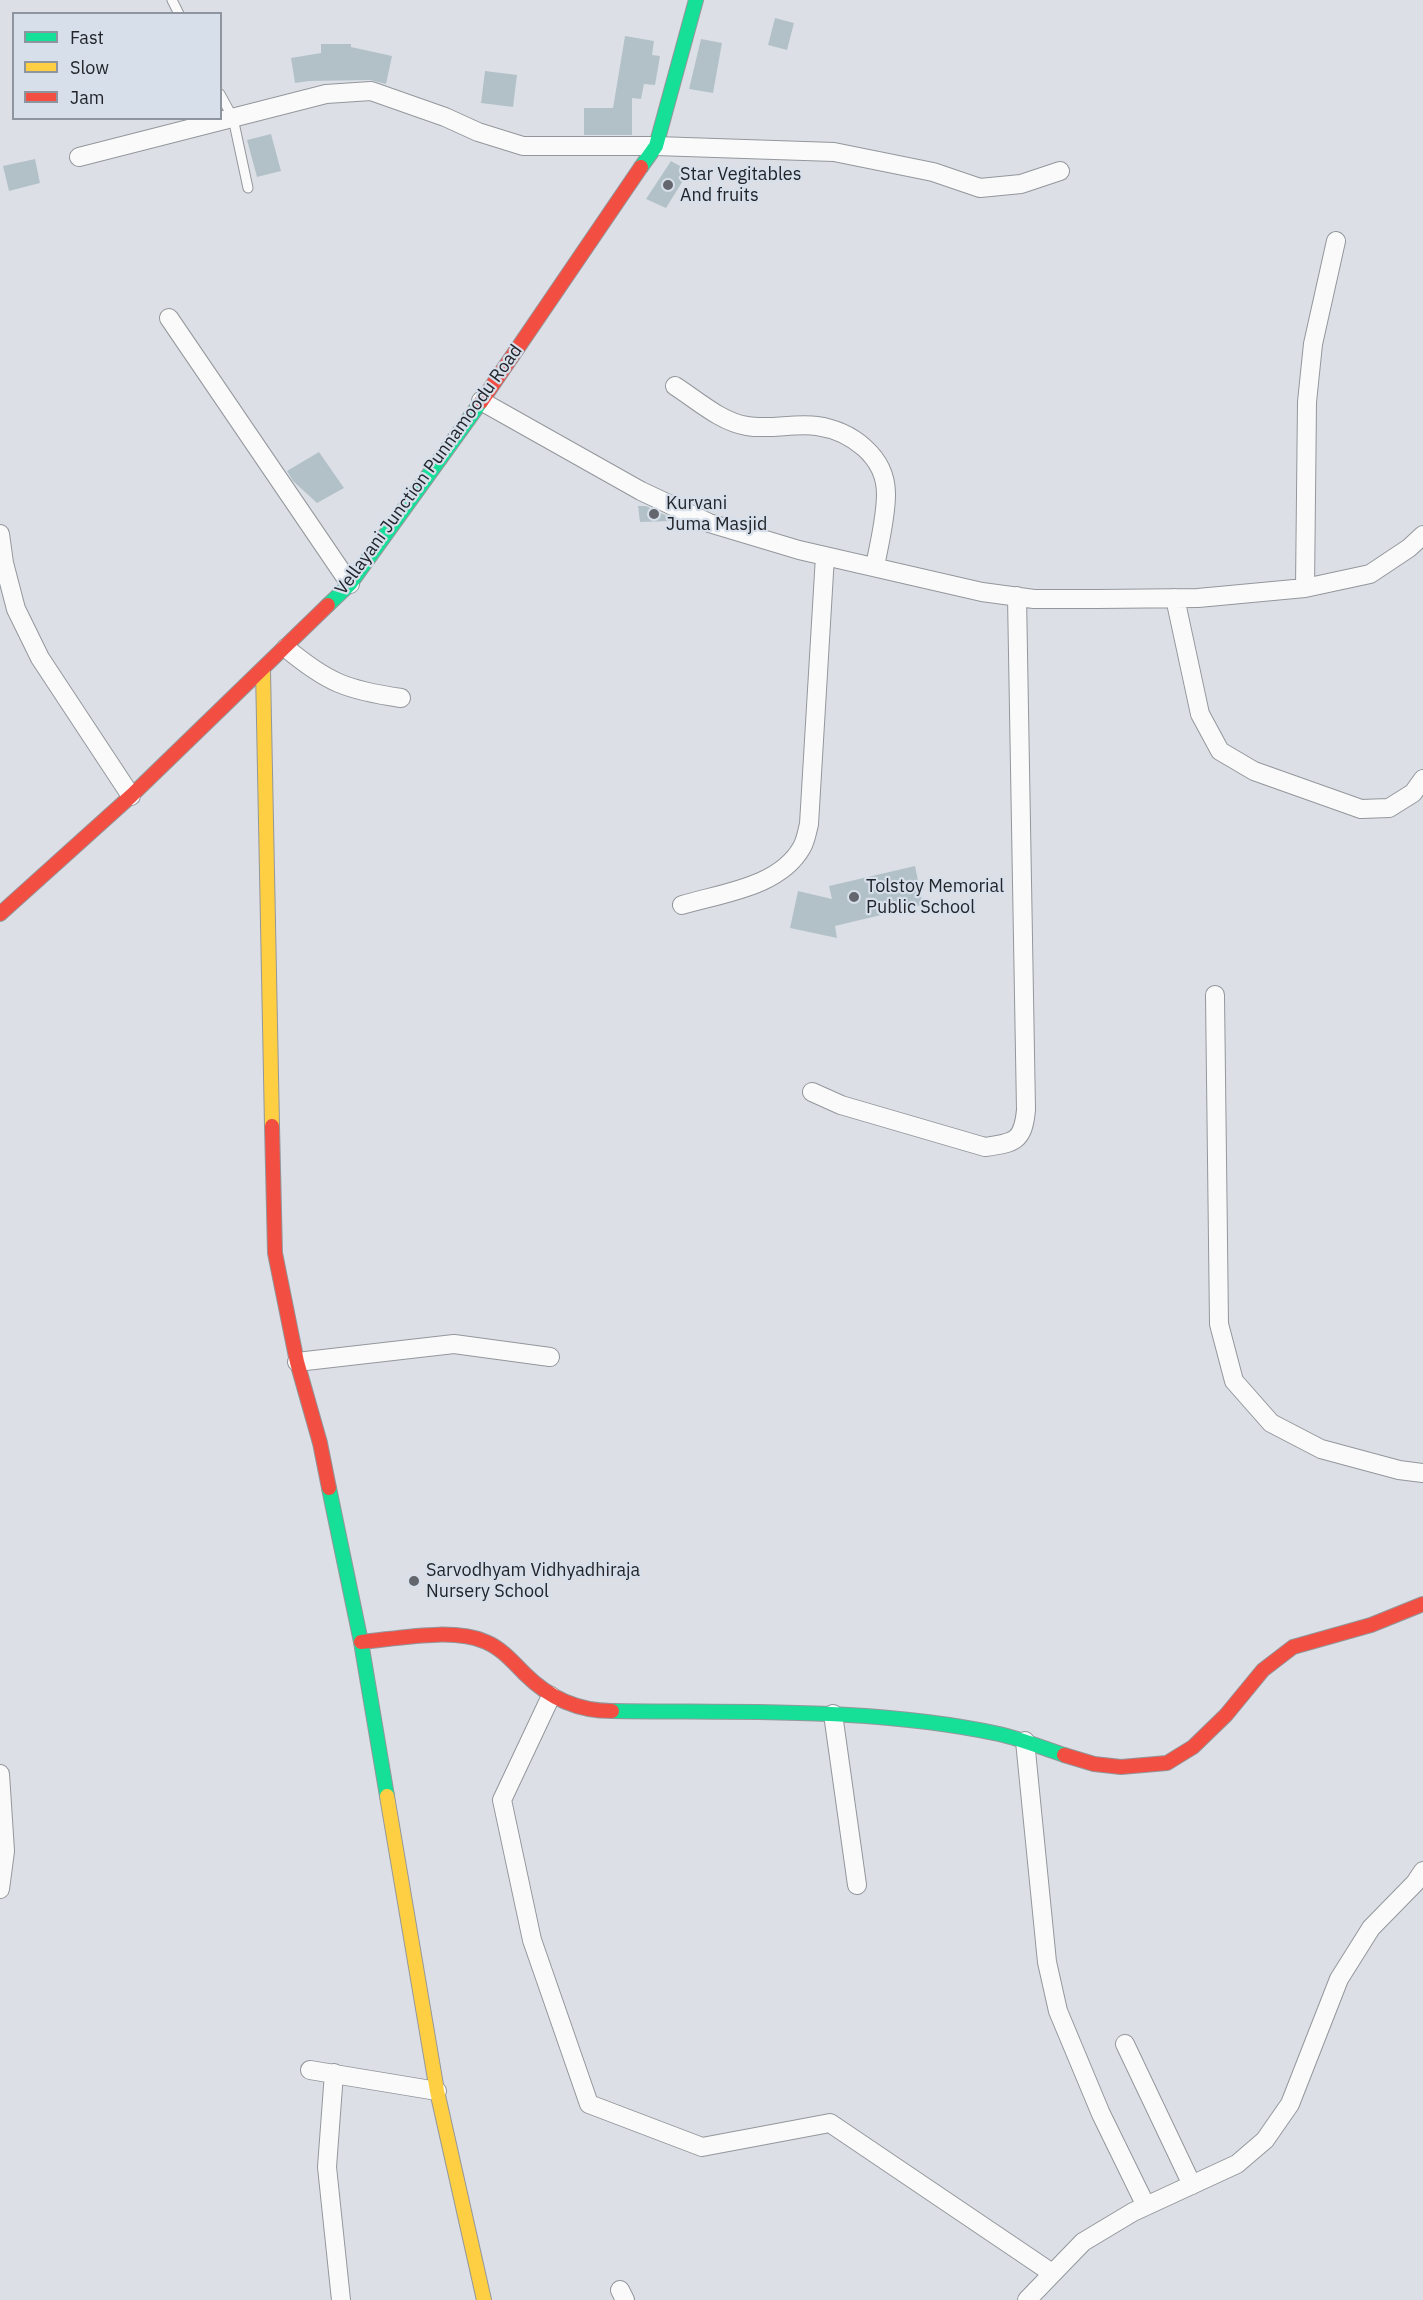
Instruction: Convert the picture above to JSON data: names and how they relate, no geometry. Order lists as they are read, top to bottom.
{
  "streets": {
    "street": ["Vellayani Junction Punnamoodu Road"]
  },
  "places": [
    "Star Vegitables And fruits",
    "Kurvani Juma Masjid",
    "Tolstoy Memorial Public School",
    "Sarvodhyam Vidhyadhiraja Nursery School"
  ],
  "legend": ["Fast", "Slow", "Jam"]
}
